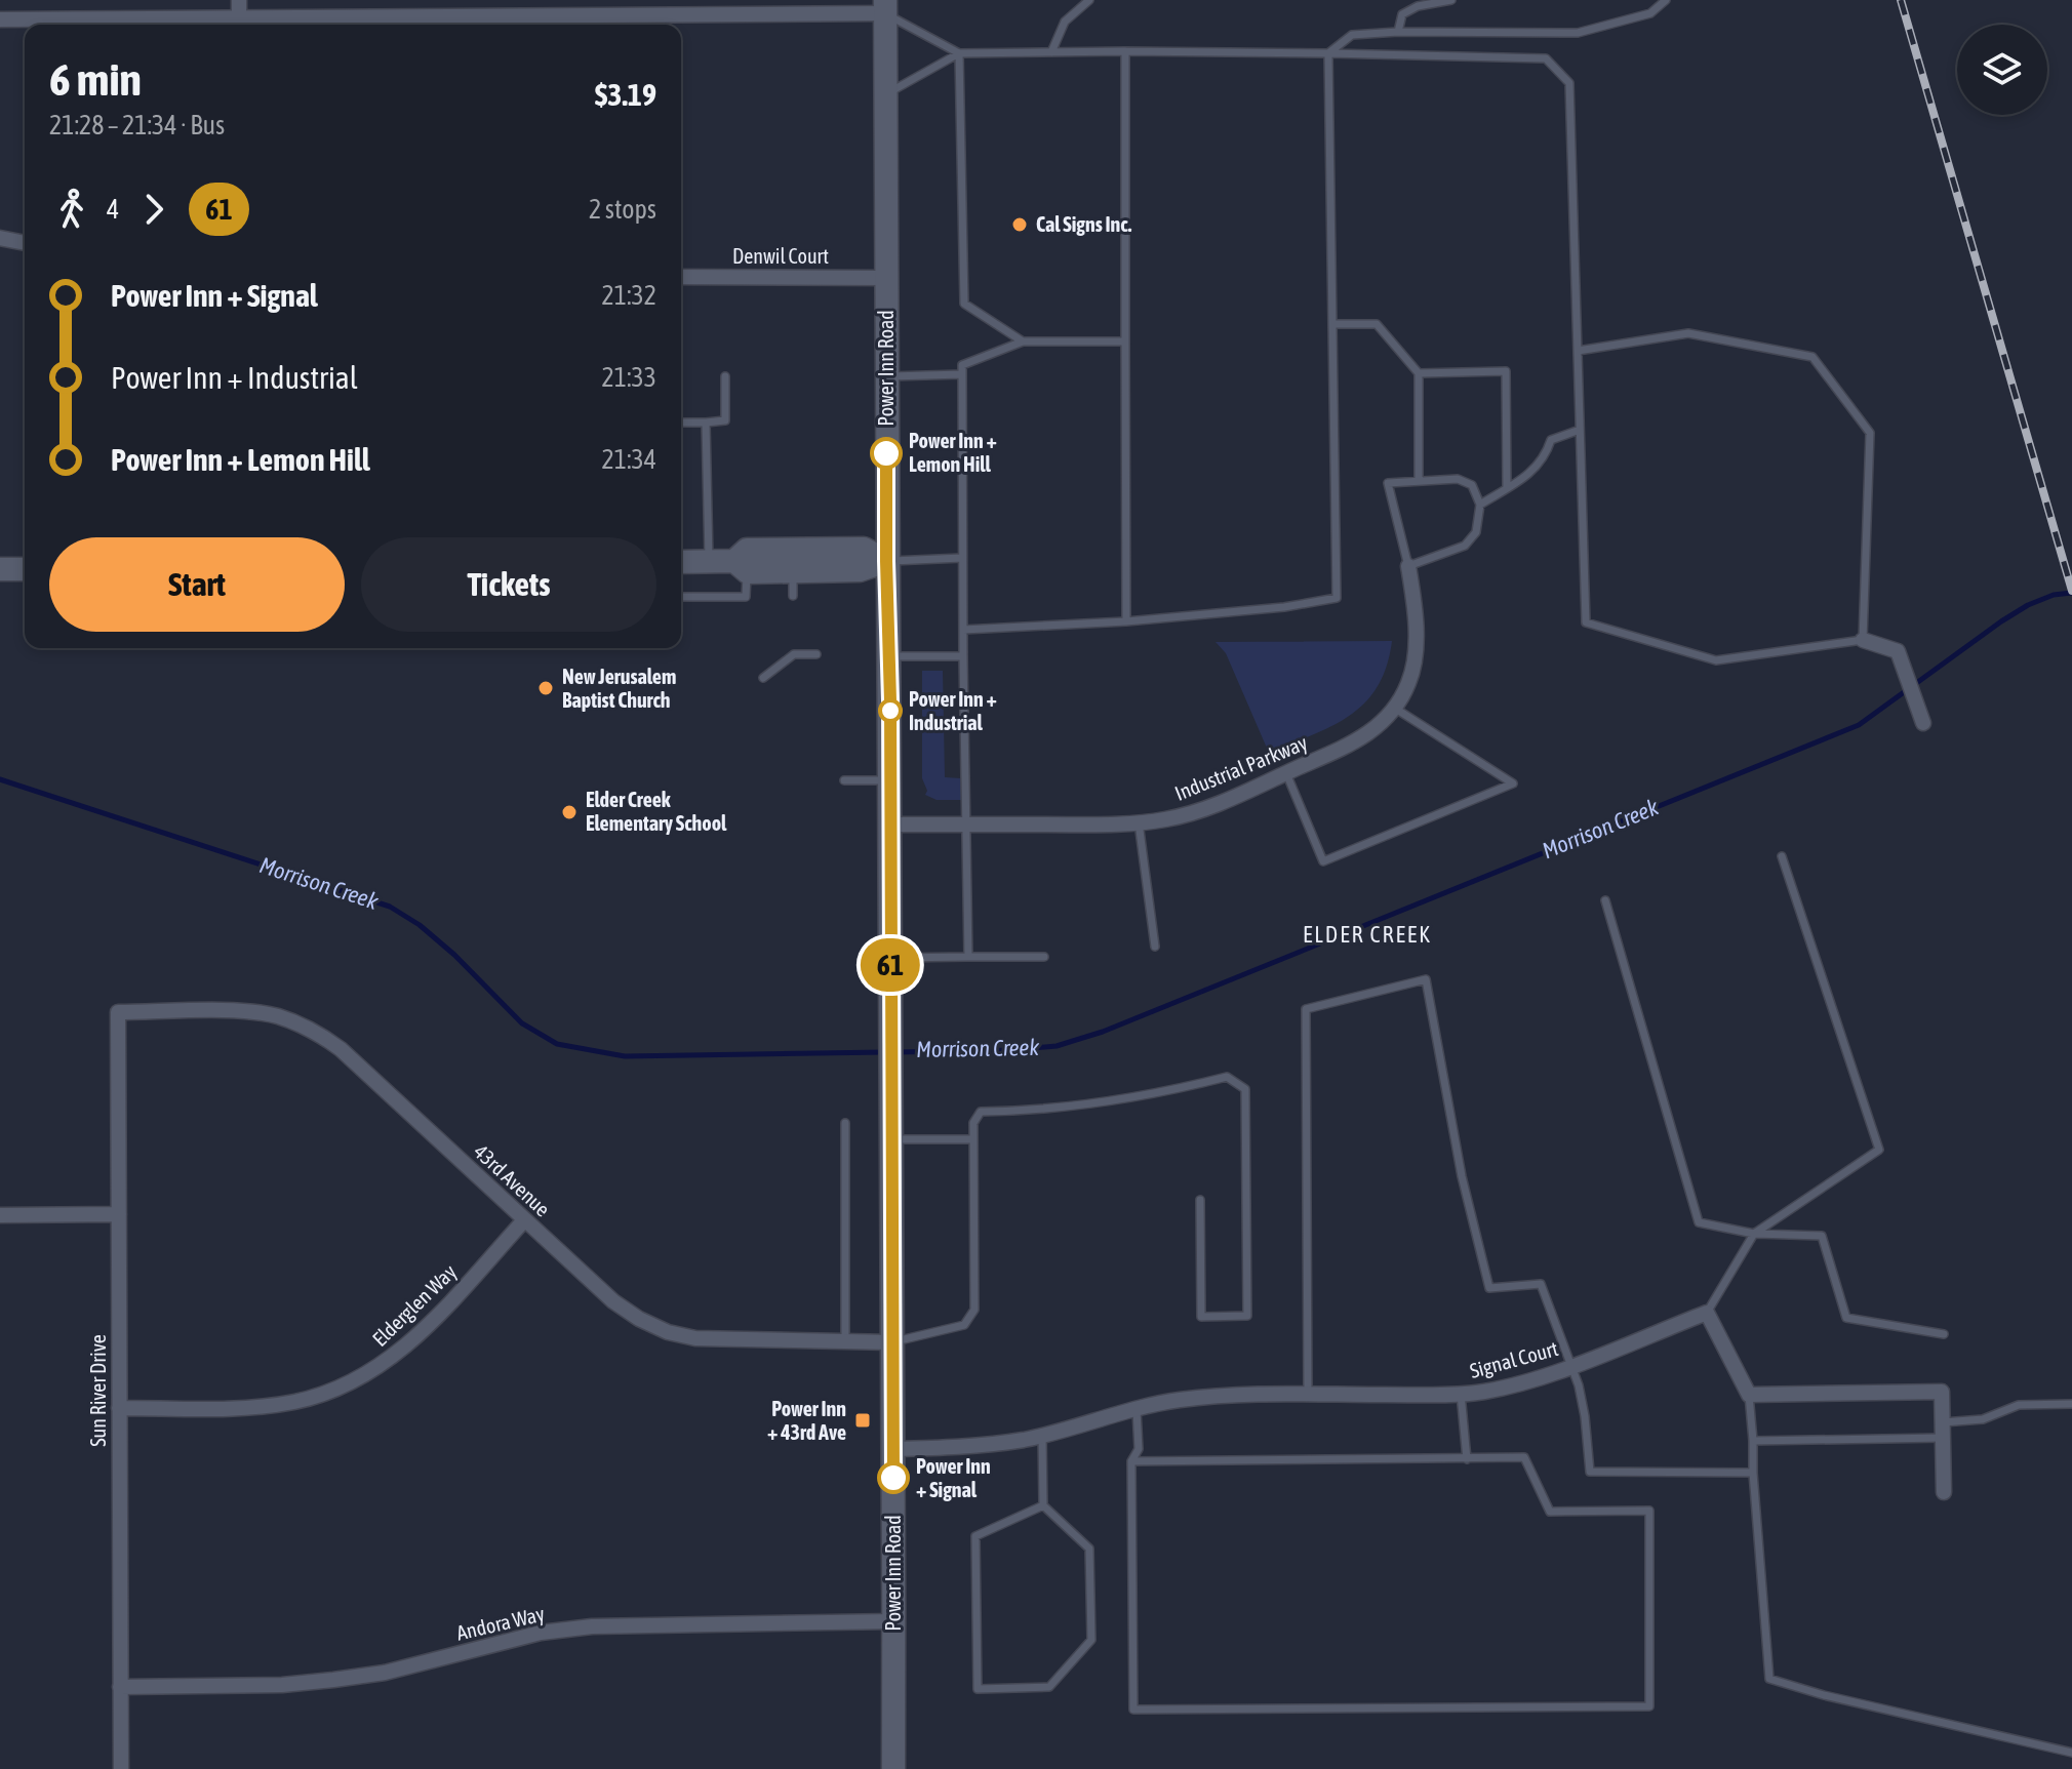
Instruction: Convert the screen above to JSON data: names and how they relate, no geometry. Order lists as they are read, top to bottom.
{
  "streets": {
    "main road": ["Power Inn Road"],
    "street": [
      "Denwil Court",
      "Industrial Parkway",
      "43rd Avenue",
      "Elderglen Way",
      "Signal Court",
      "Sun River Drive",
      "Andora Way"
    ]
  },
  "crossings": [
    ["Denwil Court", "Power Inn Road"],
    ["Power Inn Road", "Industrial Parkway"],
    ["Power Inn Road", "43rd Avenue"],
    ["Power Inn Road", "Signal Court"],
    ["Power Inn Road", "Andora Way"],
    ["43rd Avenue", "Elderglen Way"],
    ["43rd Avenue", "Sun River Drive"],
    ["Elderglen Way", "Sun River Drive"],
    ["Sun River Drive", "Andora Way"]
  ],
  "districts": ["ELDER CREEK"],
  "water": ["Morrison Creek"],
  "places": {
    "other": [
      "Cal Signs Inc.",
      "Power Inn + Lemon Hill",
      "New Jerusalem Baptist Church",
      "Power Inn + Industrial",
      "Elder Creek Elementary School",
      "Power Inn + Signal"
    ],
    "transit": ["Power Inn + 43rd Ave"]
  },
  "lines": ["bus line 61"],
  "page": {
    "on_map": "61",
    "heading": ["6 min", "21:28 – 21:34 · Bus", "$3.19"],
    "legs": ["4", "61", "2 stops"],
    "list": [
      {
        "name": "Power Inn + Signal",
        "value": "21:32"
      },
      {
        "name": "Power Inn + Industrial",
        "value": "21:33"
      },
      {
        "name": "Power Inn + Lemon Hill",
        "value": "21:34"
      }
    ],
    "buttons": ["Start", "Tickets"]
  }
}
